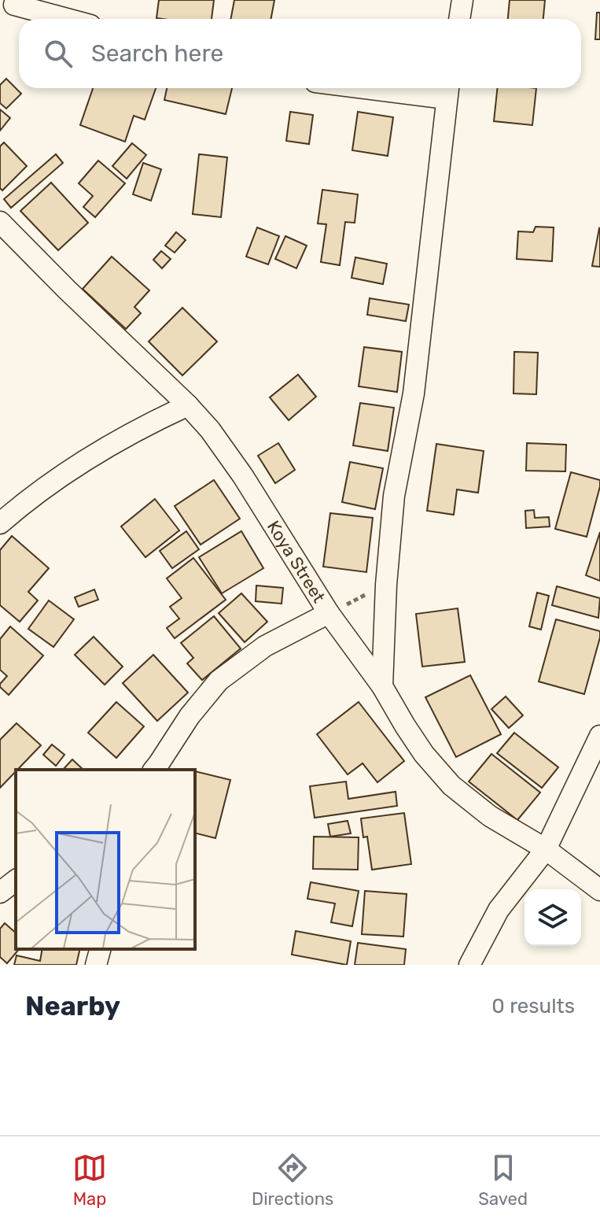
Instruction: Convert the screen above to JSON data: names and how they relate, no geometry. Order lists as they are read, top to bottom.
{
  "streets": {
    "street": ["Koya Street"]
  },
  "page": {
    "search": "Search here",
    "heading": ["Nearby", "0 results"],
    "nav": ["Map", "Directions", "Saved"]
  }
}
